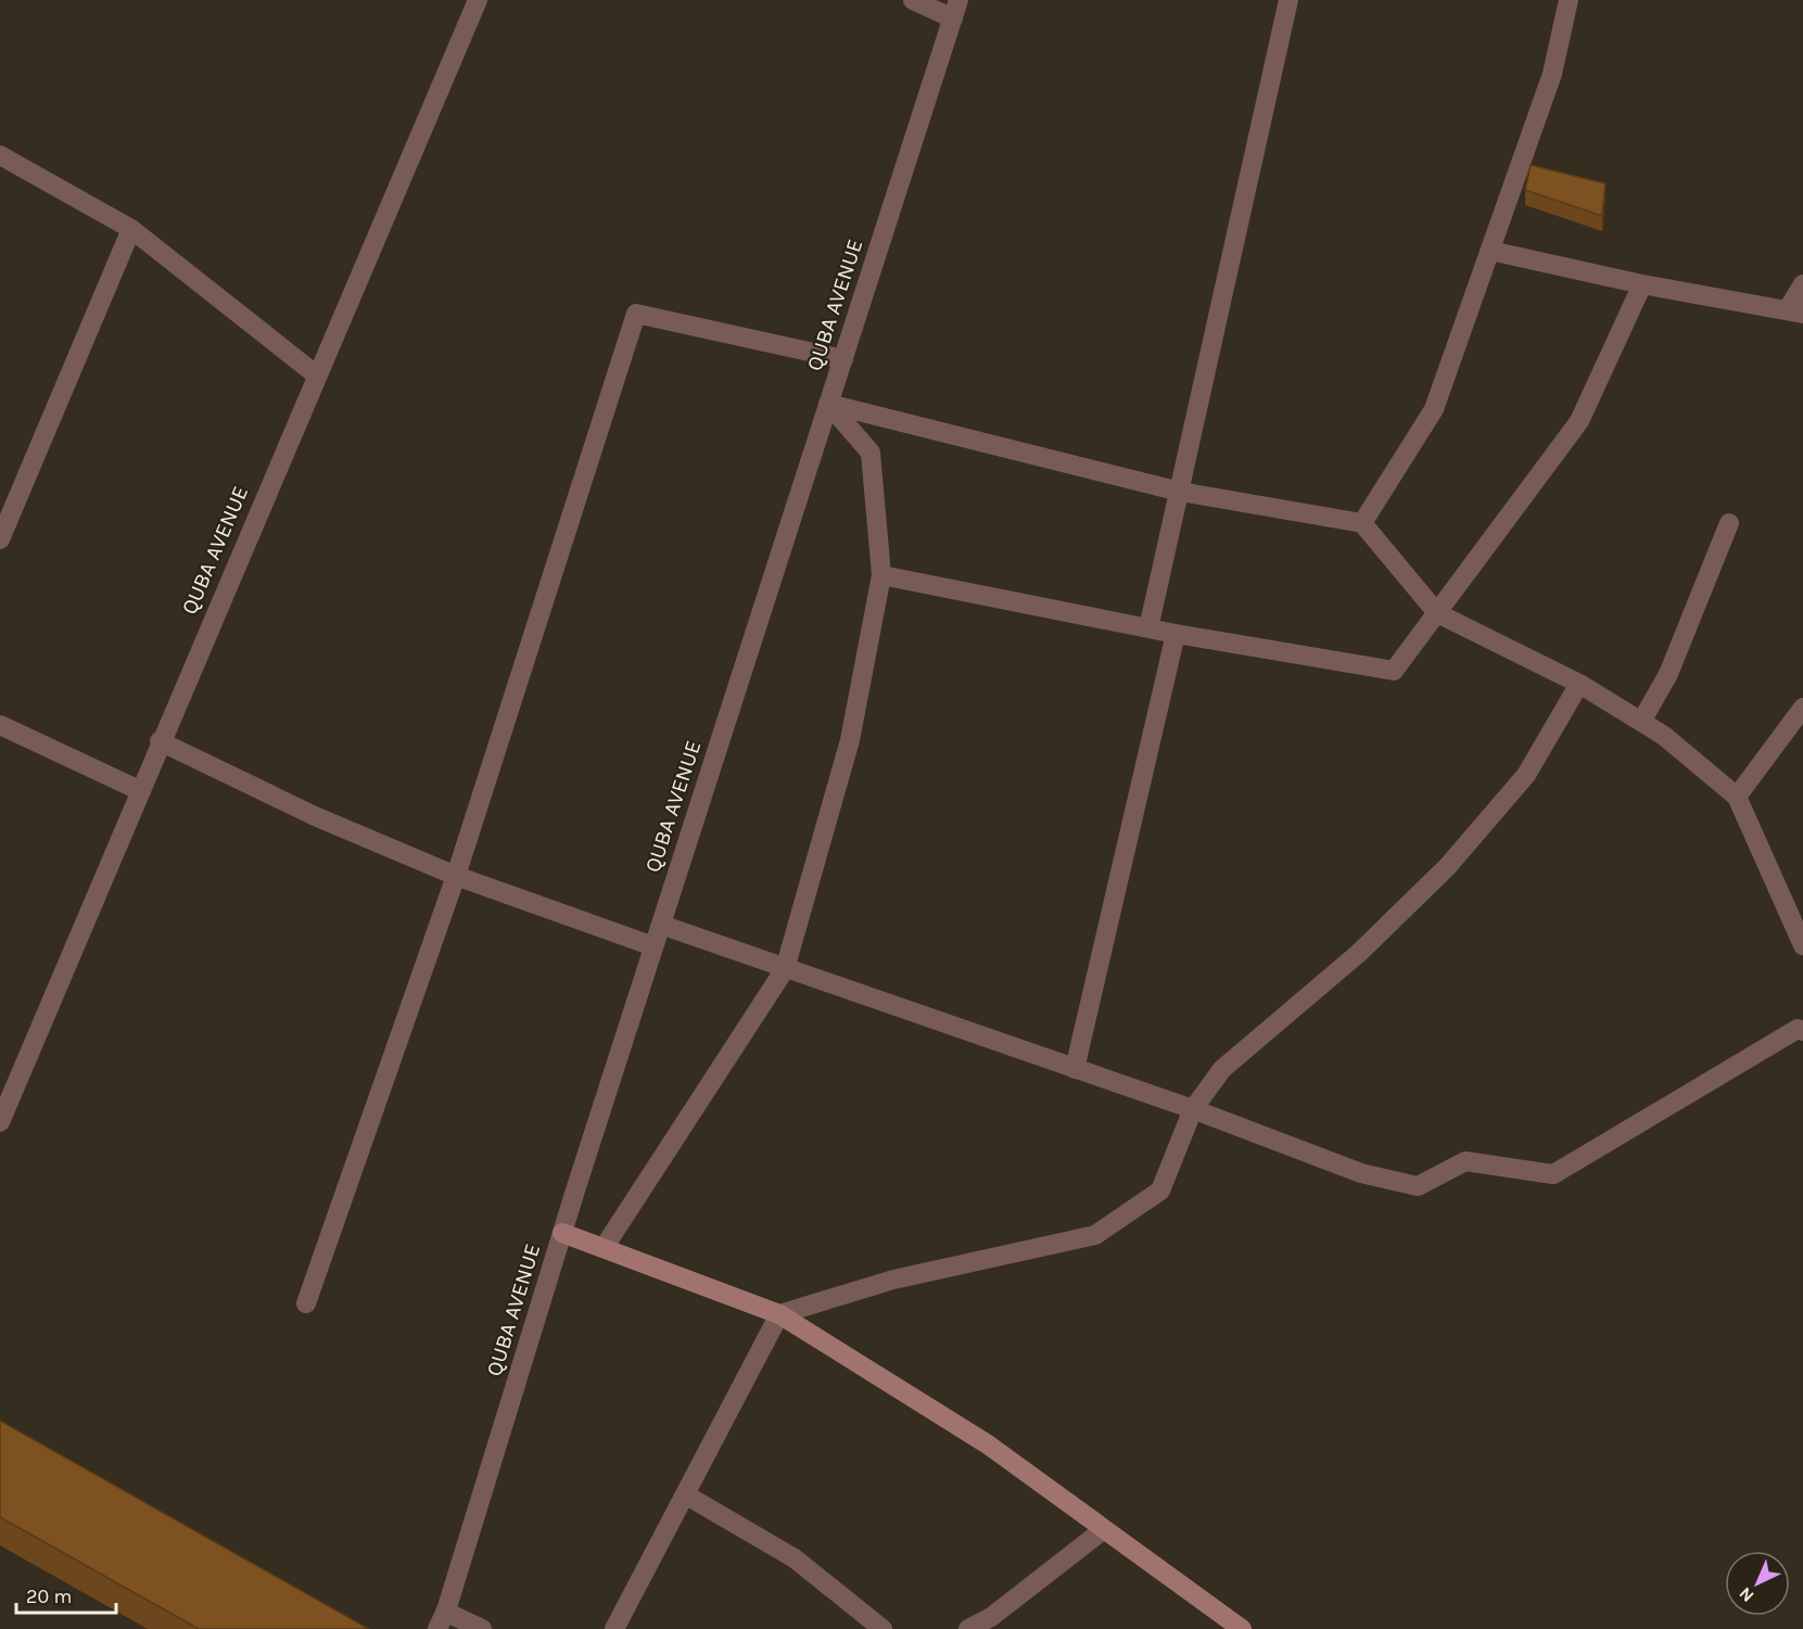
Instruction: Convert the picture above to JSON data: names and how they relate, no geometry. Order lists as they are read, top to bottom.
{
  "streets": {
    "street": ["QUBA AVENUE"]
  },
  "scale_bar": "20 m",
  "north": "bottom left"
}
